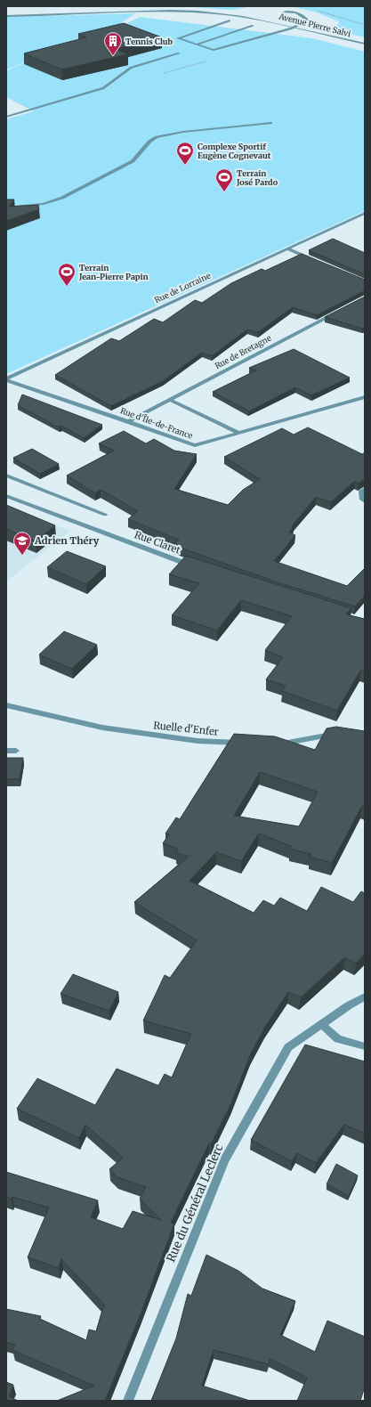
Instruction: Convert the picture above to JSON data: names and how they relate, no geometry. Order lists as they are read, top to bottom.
{
  "streets": {
    "street": [
      "Avenue Pierre Salvi",
      "Rue de Lorraine",
      "Rue de Bretagne",
      "Rue d'Île-de-France",
      "Rue Claret",
      "Ruelle d'Enfer",
      "Rue du Général Leclerc"
    ]
  },
  "crossings": [
    ["Rue de Lorraine", "Rue d'Île-de-France"],
    ["Rue de Bretagne", "Rue d'Île-de-France"]
  ],
  "places": {
    "building": ["Tennis Club"],
    "sports": ["Complexe Sportif Eugène Cognevaut", "Terrain José Pardo", "Terrain Jean-Pierre Papin"],
    "school or university": ["Adrien Théry"]
  }
}
